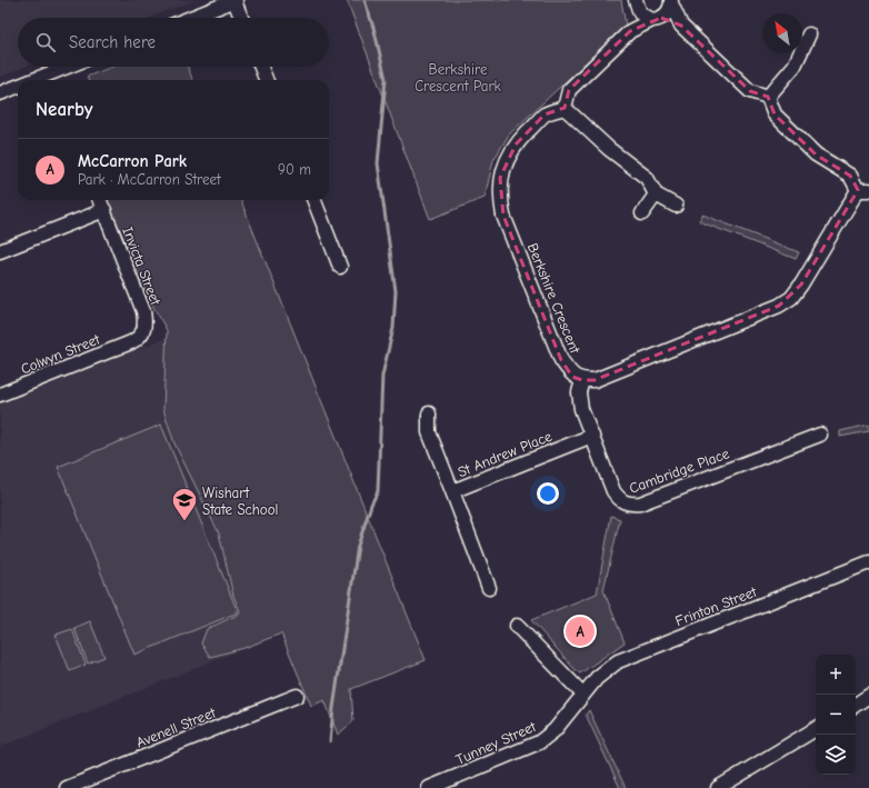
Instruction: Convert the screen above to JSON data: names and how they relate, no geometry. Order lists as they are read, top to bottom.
{
  "streets": {
    "street": [
      "Invicta Street",
      "Berkshire Crescent",
      "Colwyn Street",
      "St Andrew Place",
      "Cambridge Place",
      "Frinton Street",
      "Avenell Street",
      "Tunney Street"
    ]
  },
  "crossings": [
    ["Invicta Street", "Colwyn Street"],
    ["Berkshire Crescent", "Cambridge Place"],
    ["St Andrew Place", "Cambridge Place"],
    ["Frinton Street", "Tunney Street"]
  ],
  "parks": ["Berkshire Crescent Park"],
  "places": {
    "school or university": ["Wishart State School"]
  },
  "north": "top left",
  "page": {
    "search": "Search here",
    "heading": "Nearby",
    "list": [
      {
        "mark": "A",
        "name": "McCarron Park",
        "note": "Park · McCarron Street",
        "value": "90 m"
      }
    ],
    "pins": "A",
    "map_buttons": ["+", "−"]
  }
}
